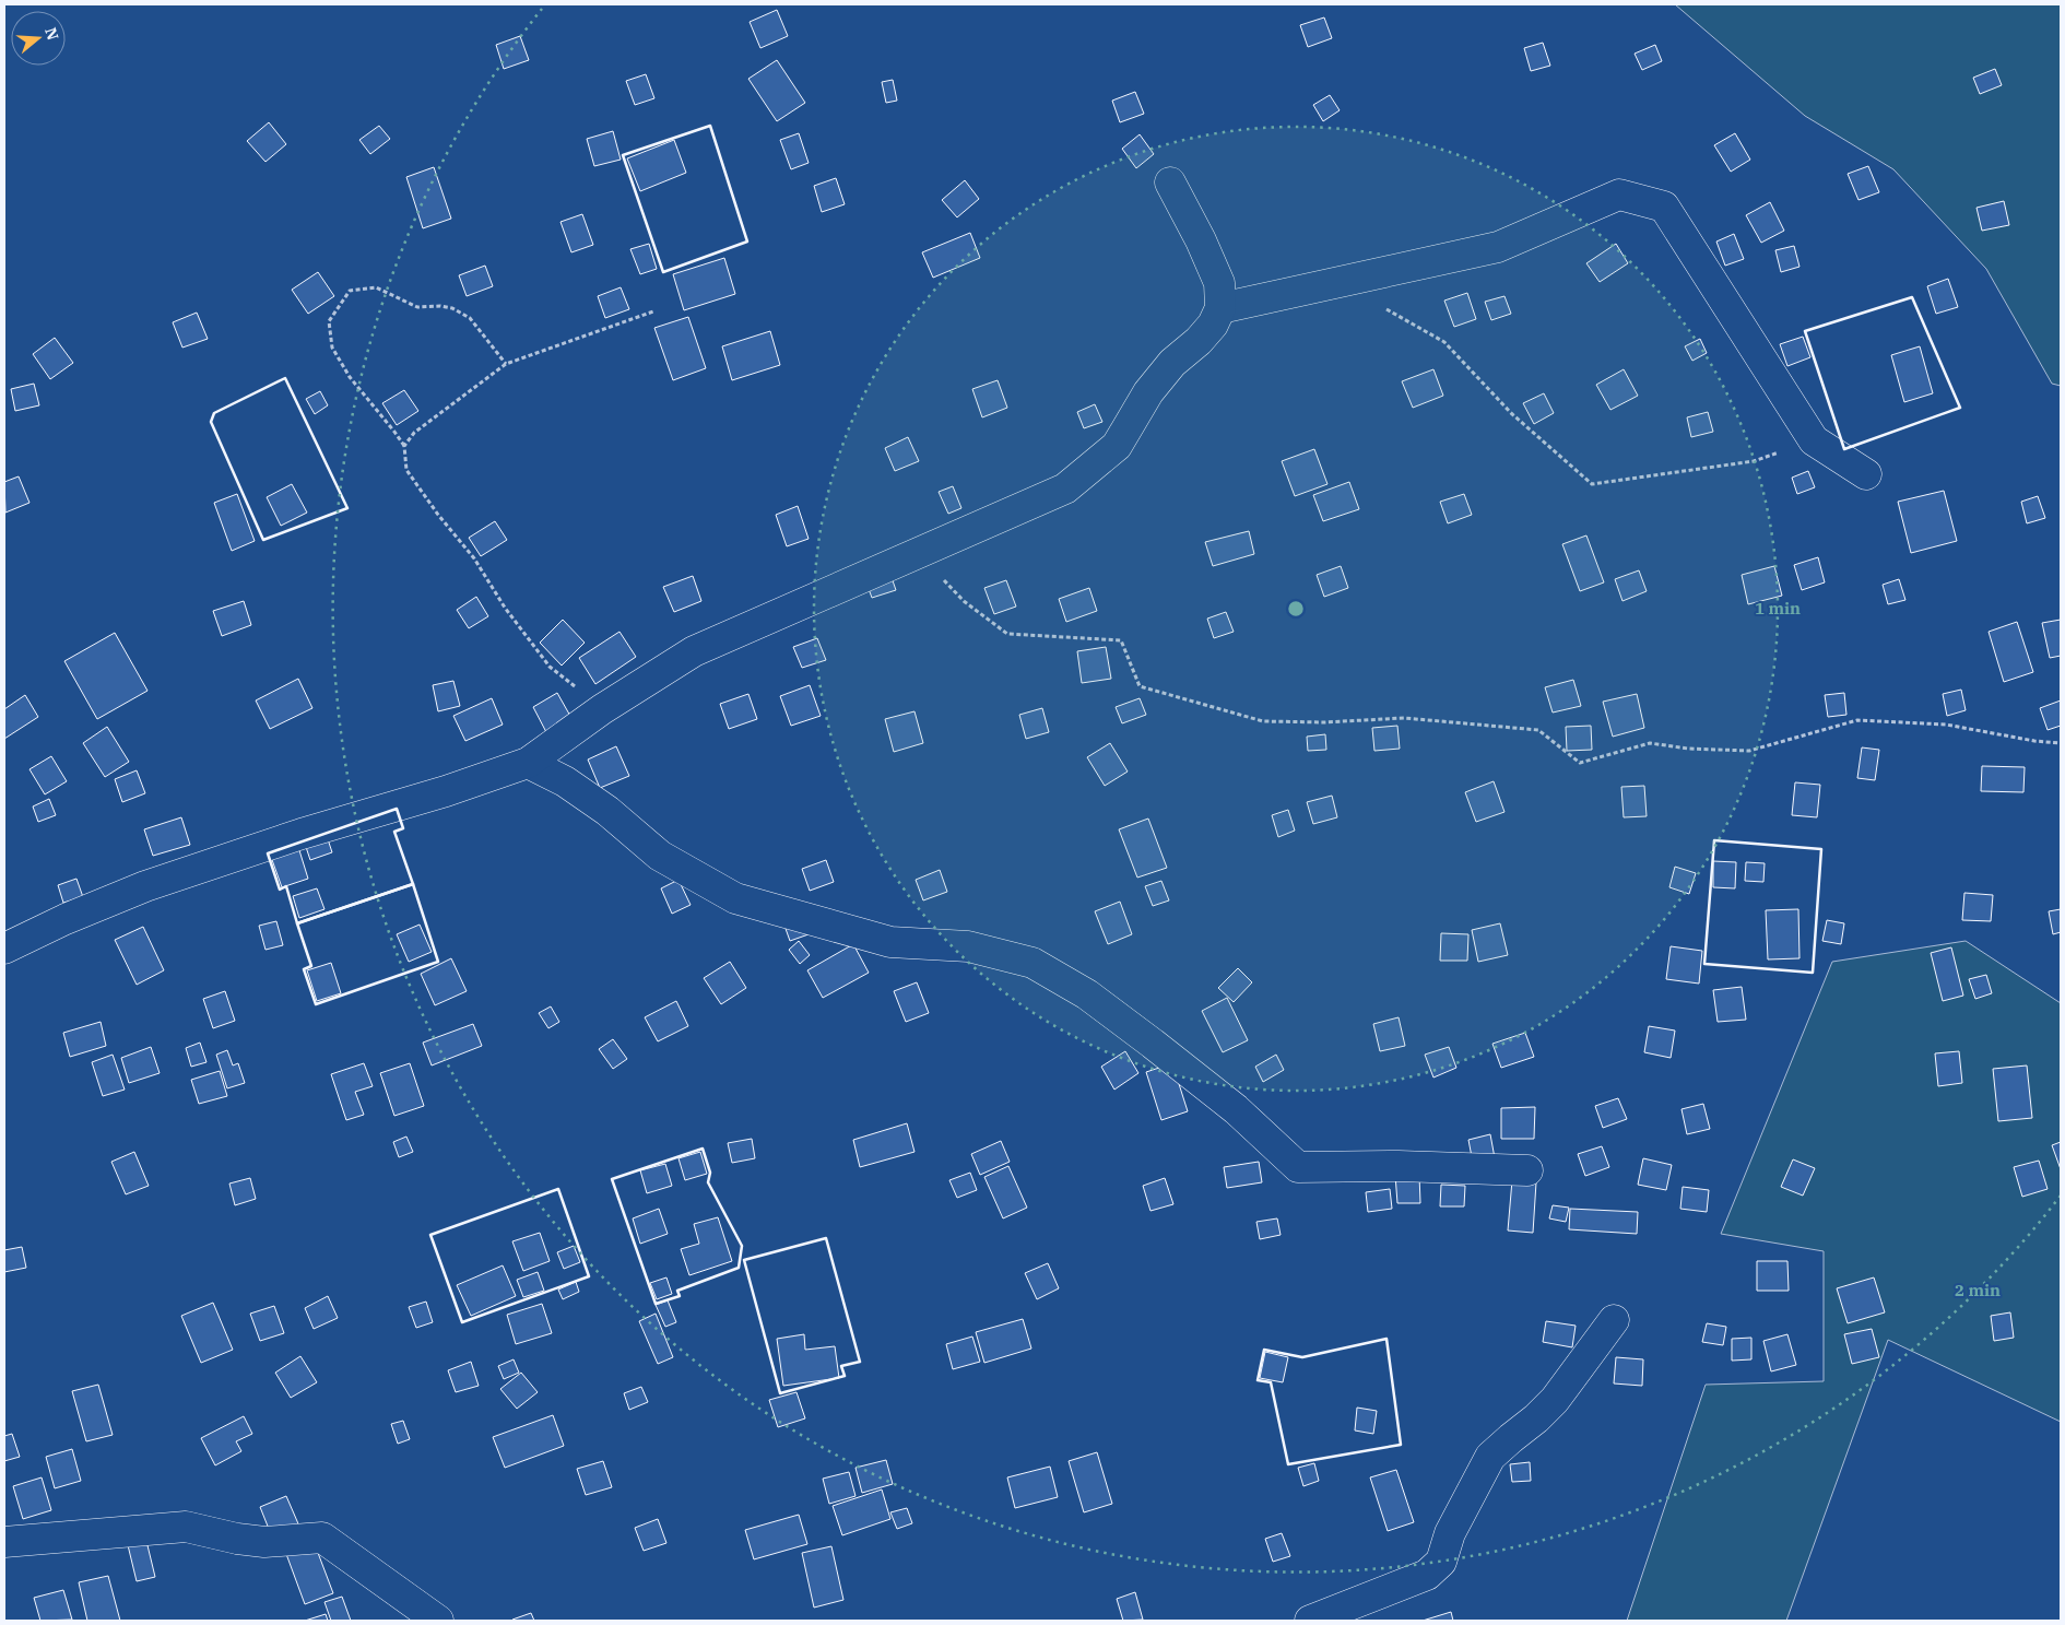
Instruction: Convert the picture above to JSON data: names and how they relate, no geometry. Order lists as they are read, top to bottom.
{
  "north": "right",
  "rings": ["1 min", "2 min"]
}
